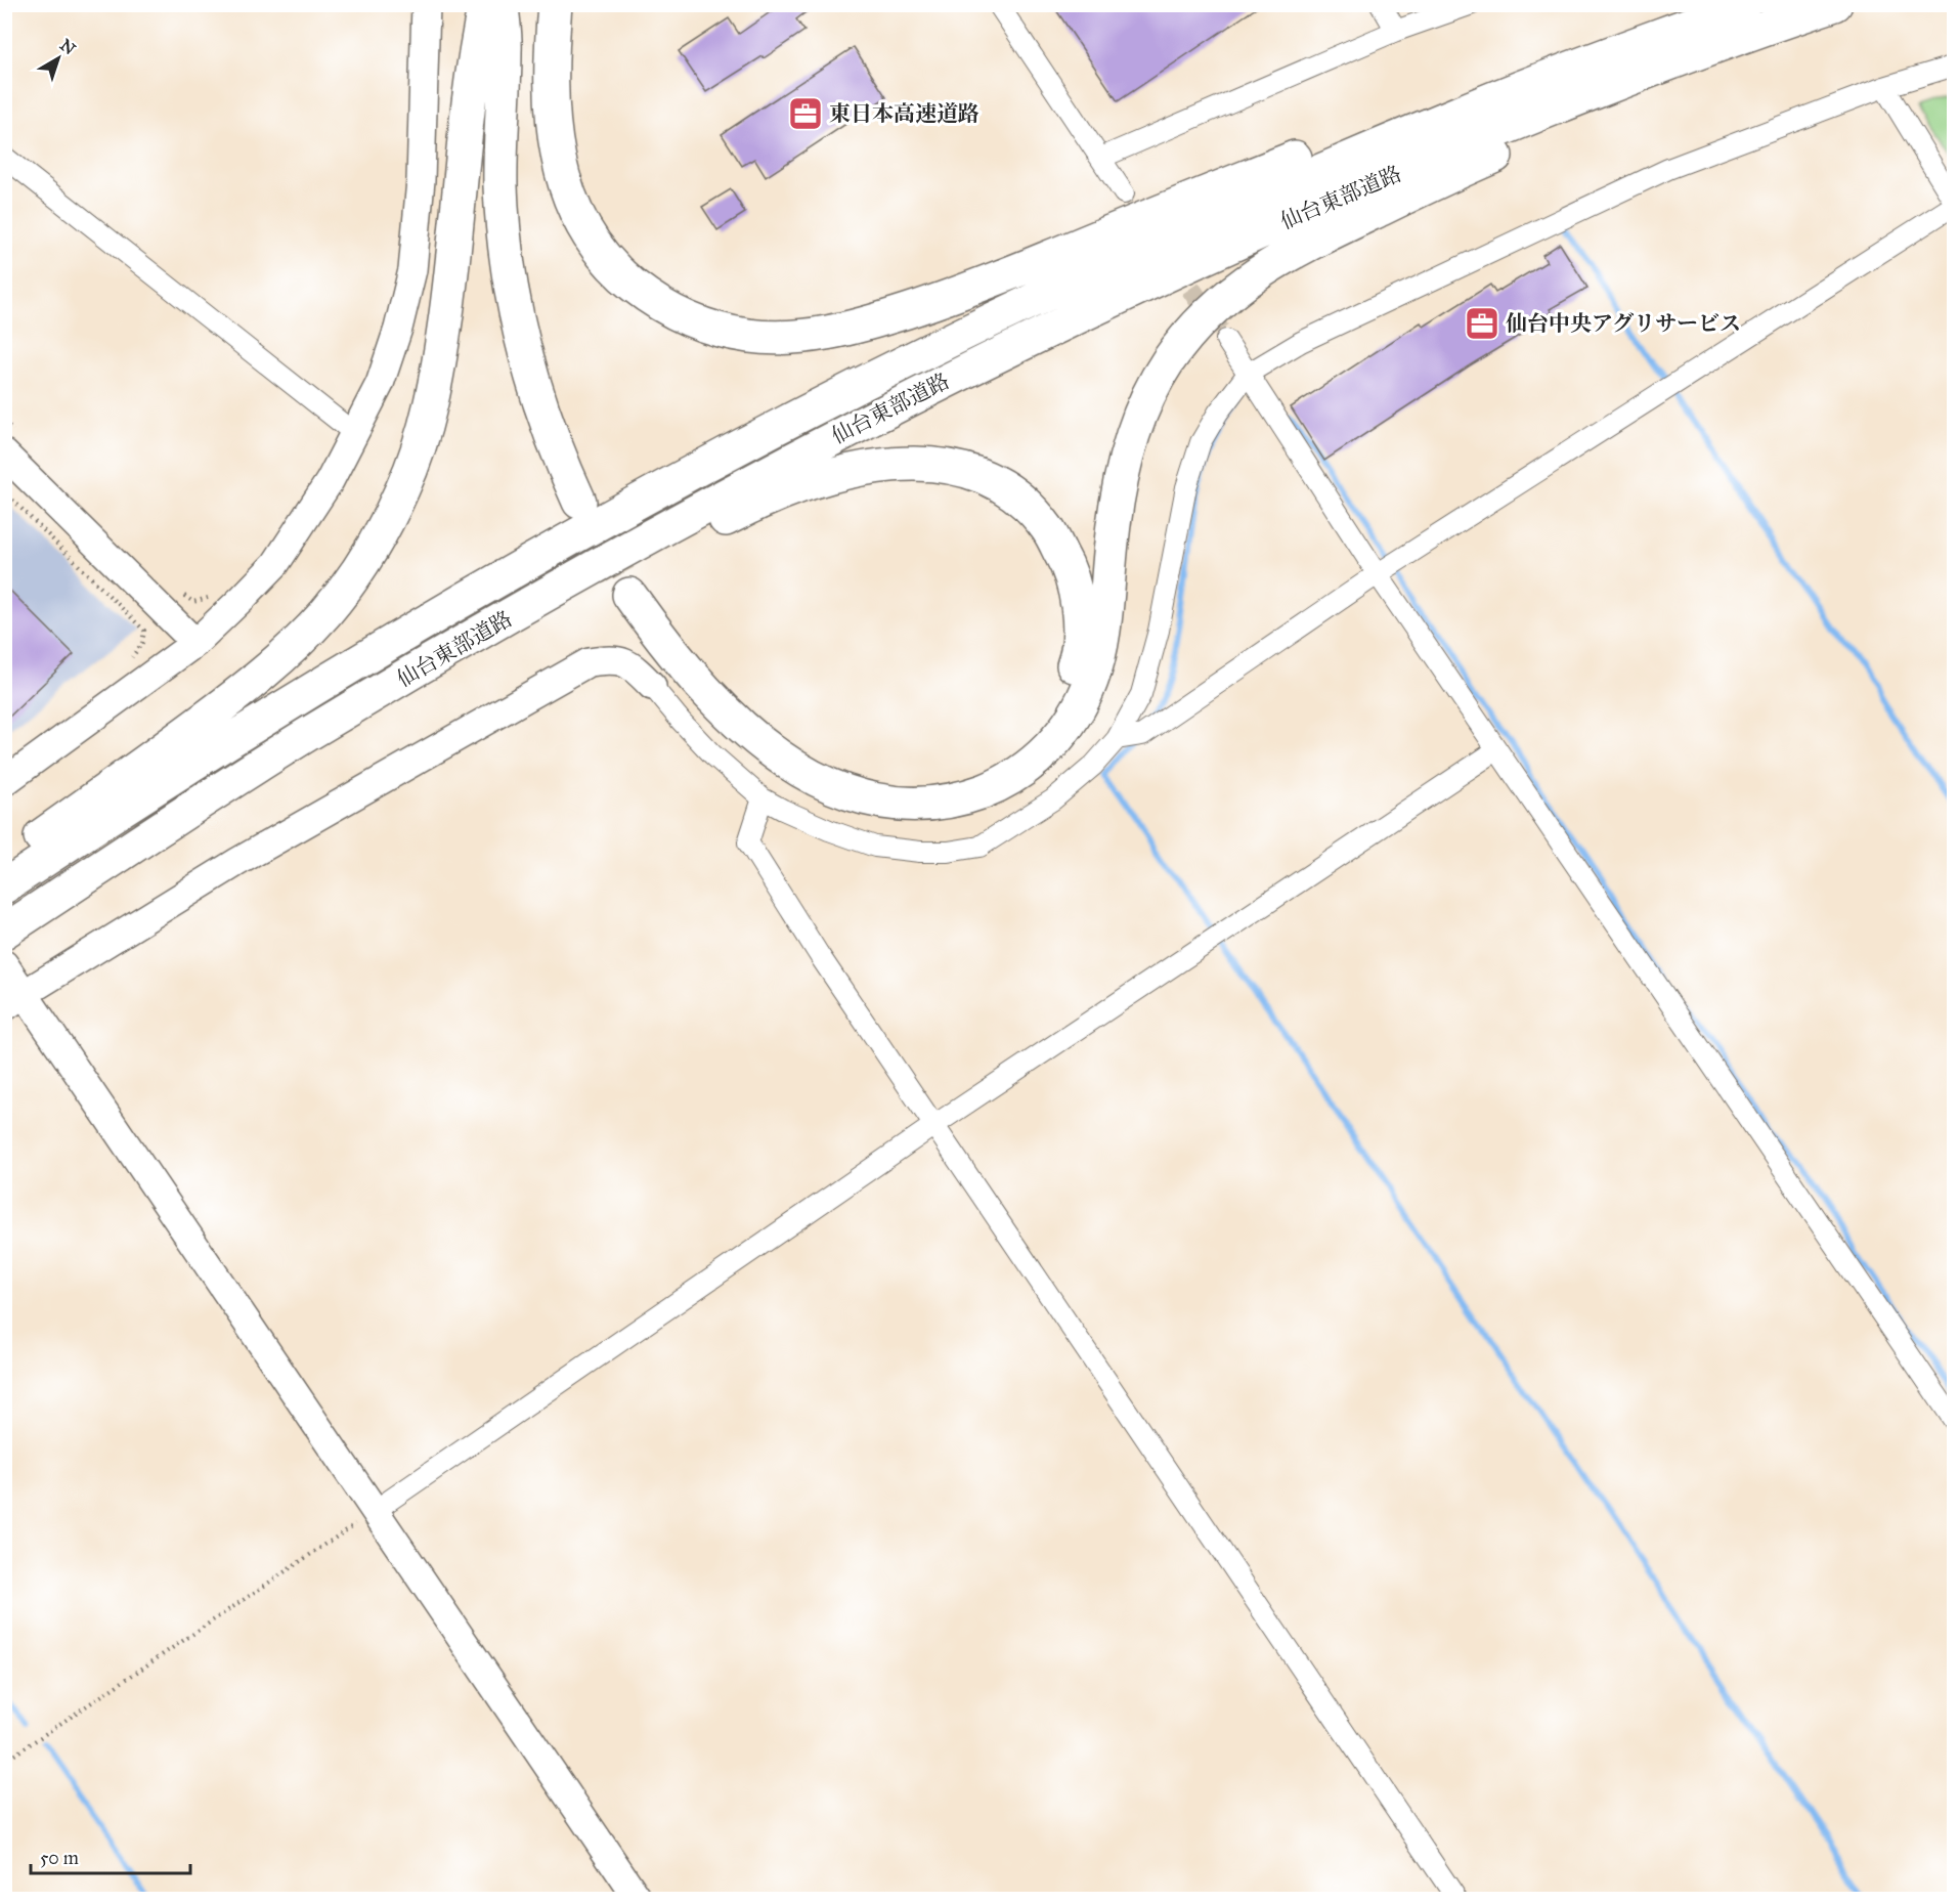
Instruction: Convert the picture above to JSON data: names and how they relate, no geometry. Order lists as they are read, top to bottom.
{
  "streets": {
    "highway": ["仙台東部道路"]
  },
  "places": {
    "office": ["東日本高速道路", "仙台中央アグリサービス"]
  },
  "scale_bar": "50 m",
  "north": "top right"
}
